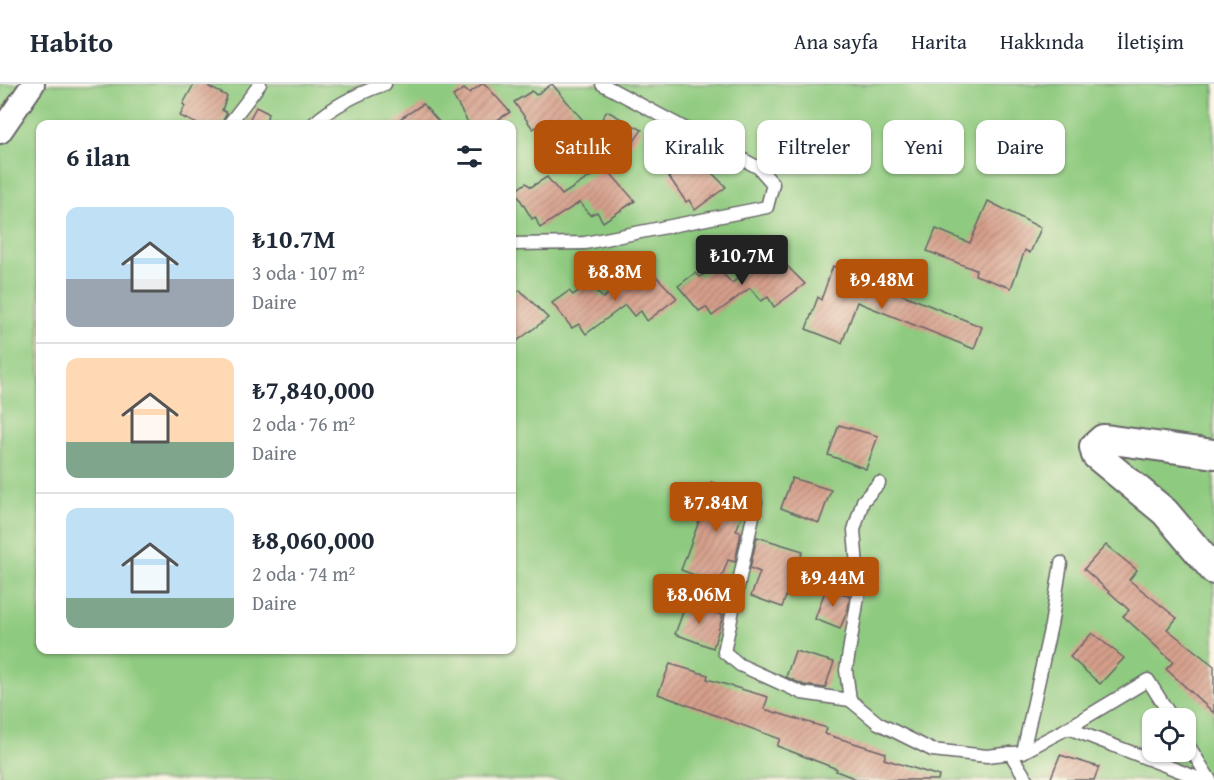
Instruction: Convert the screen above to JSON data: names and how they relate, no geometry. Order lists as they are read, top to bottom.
{
  "page": {
    "header": "Habito",
    "nav": [
      "Ana sayfa",
      "Harita",
      "Hakkında",
      "İletişim"
    ],
    "chip": [
      "Satılık",
      "Kiralık",
      "Filtreler",
      "Yeni",
      "Daire"
    ],
    "heading": "6 ilan",
    "list": [
      {
        "name": "₺10.7M",
        "note": "3 oda · 107 m² · Daire"
      },
      {
        "name": "₺7,840,000",
        "note": "2 oda · 76 m² · Daire"
      },
      {
        "name": "₺8,060,000",
        "note": "2 oda · 74 m² · Daire"
      }
    ],
    "price": [
      "₺10.7M",
      "₺8.8M",
      "₺9.48M",
      "₺7.84M",
      "₺9.44M",
      "₺8.06M"
    ]
  }
}
